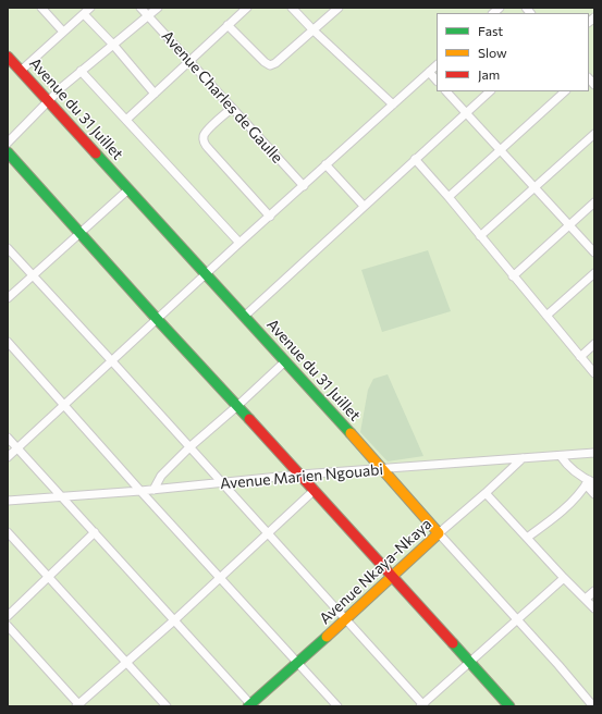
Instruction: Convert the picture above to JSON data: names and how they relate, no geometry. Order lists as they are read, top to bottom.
{
  "streets": {
    "street": [
      "Avenue Charles de Gaulle",
      "Avenue du 31 Juillet",
      "Avenue Marien Ngouabi",
      "Avenue Nkaya-Nkaya"
    ]
  },
  "crossings": [
    ["Avenue du 31 Juillet", "Avenue Marien Ngouabi"],
    ["Avenue du 31 Juillet", "Avenue Nkaya-Nkaya"],
    ["Avenue Marien Ngouabi", "Avenue Nkaya-Nkaya"]
  ],
  "legend": ["Fast", "Slow", "Jam"]
}
